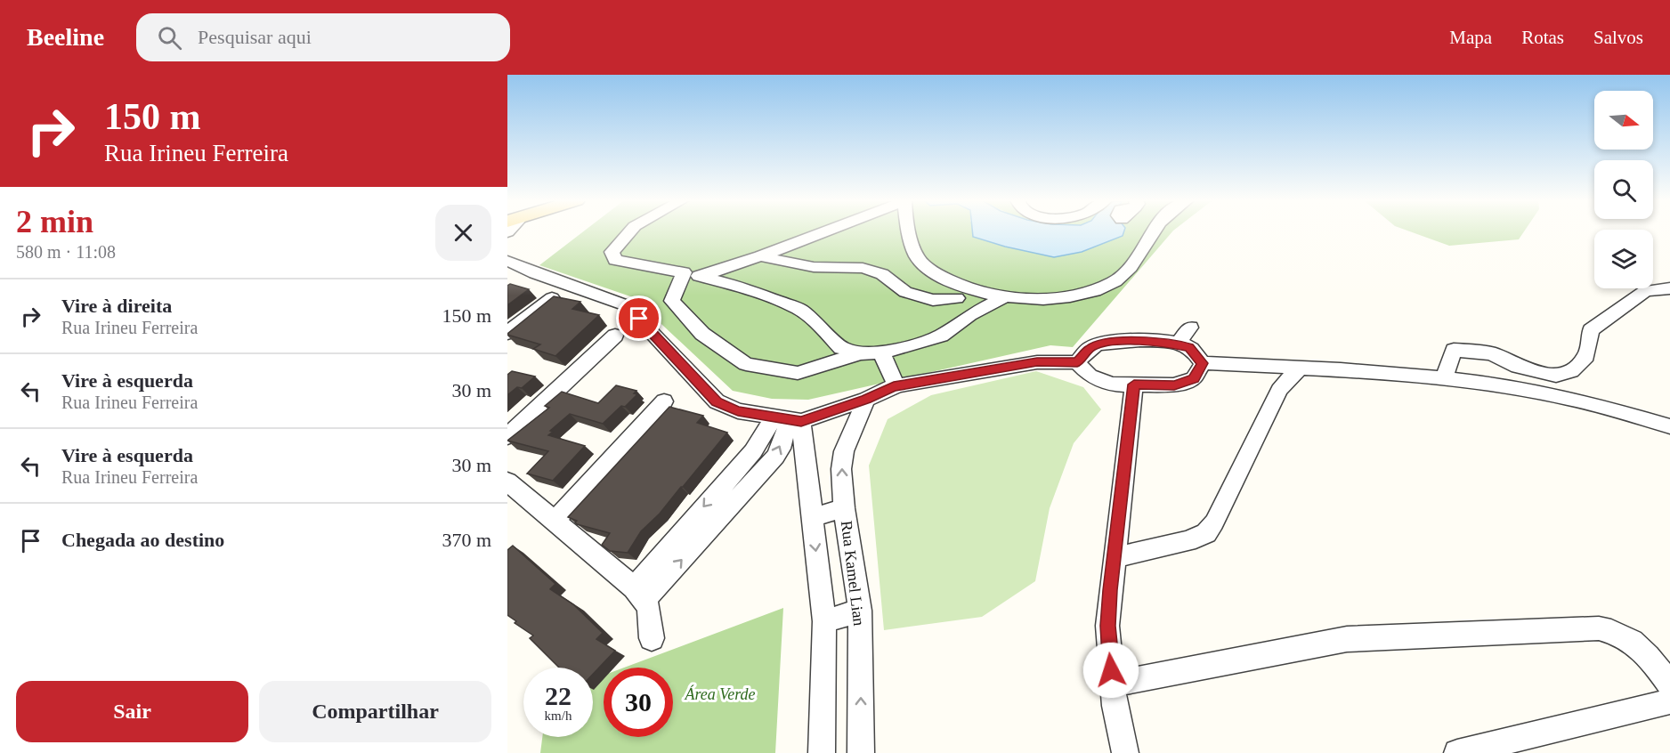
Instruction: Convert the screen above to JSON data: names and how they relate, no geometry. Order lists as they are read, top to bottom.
{
  "streets": {
    "street": ["Rua Kamel Lian"]
  },
  "parks": ["Área Verde"],
  "north": "right",
  "page": {
    "header": "Beeline",
    "search": "Pesquisar aqui",
    "nav": ["Mapa", "Rotas", "Salvos"],
    "turn": ["150 m", "Rua Irineu Ferreira"],
    "heading": ["2 min", "580 m · 11:08"],
    "list": [
      {
        "name": "Vire à direita",
        "note": "Rua Irineu Ferreira",
        "value": "150 m"
      },
      {
        "name": "Vire à esquerda",
        "note": "Rua Irineu Ferreira",
        "value": "30 m"
      },
      {
        "name": "Vire à esquerda",
        "note": "Rua Irineu Ferreira",
        "value": "30 m"
      },
      {
        "name": "Chegada ao destino",
        "value": "370 m"
      }
    ],
    "speed": "22 km/h",
    "limit": "30",
    "buttons": ["Sair", "Compartilhar"]
  }
}
